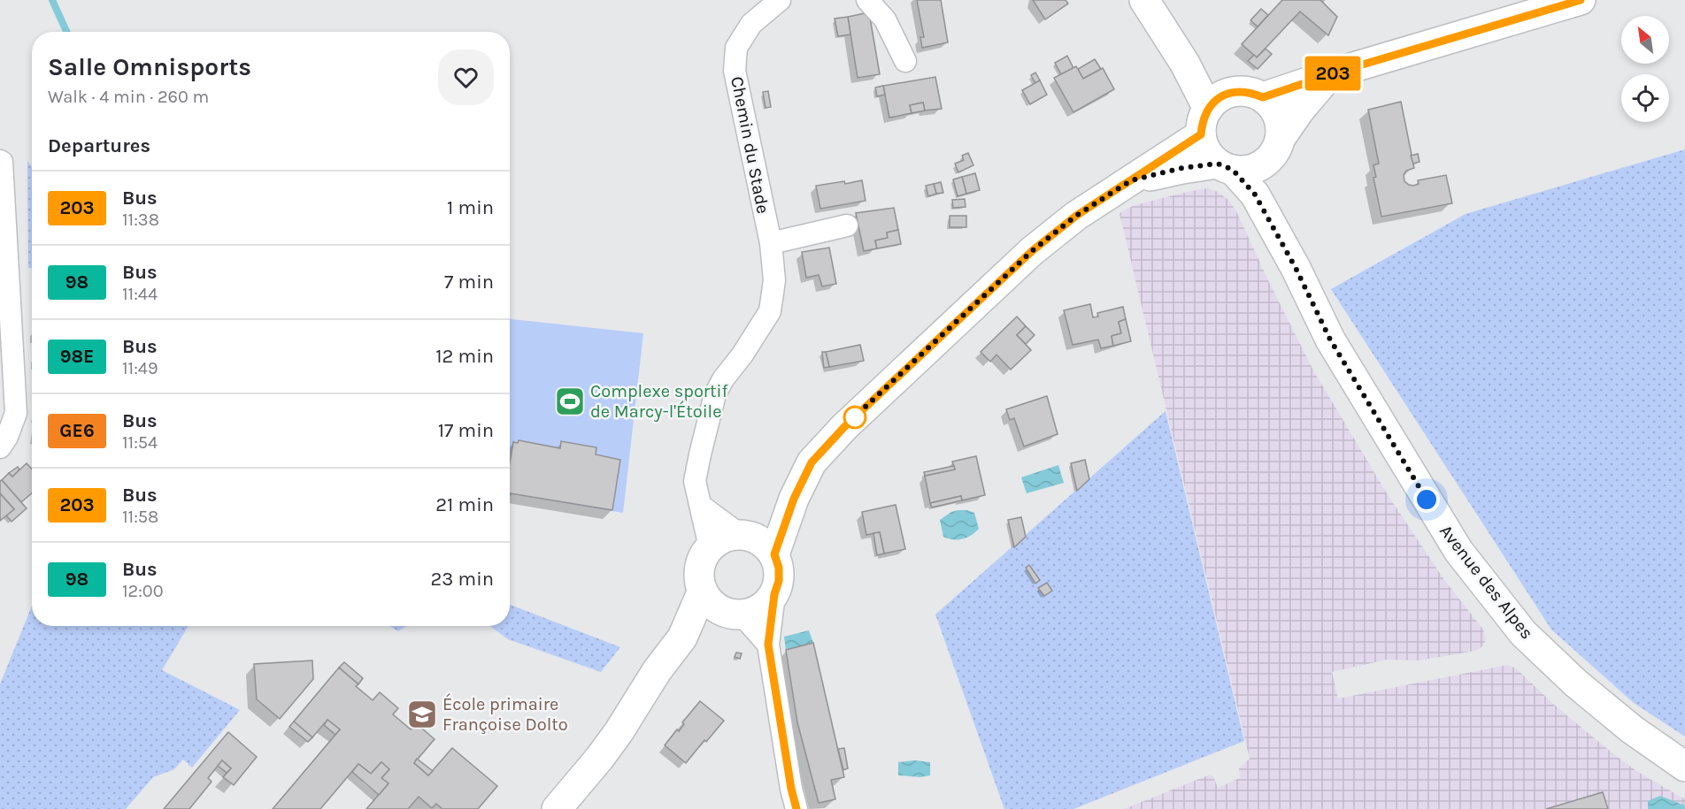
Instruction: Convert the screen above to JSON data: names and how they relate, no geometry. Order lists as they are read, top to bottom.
{
  "streets": {
    "street": ["Chemin du Stade", "Avenue des Alpes"]
  },
  "places": {
    "sports": ["Complexe sportif de Marcy-l'Étoile"],
    "school or university": ["École primaire Françoise Dolto"]
  },
  "lines": ["bus line 203"],
  "north": "top left",
  "page": {
    "on_map": "203",
    "heading": [
      ["Salle Omnisports", "Walk · 4 min · 260 m"],
      "Departures"
    ],
    "list": [
      {
        "mark": "203",
        "name": "Bus",
        "note": "11:38",
        "value": "1 min"
      },
      {
        "mark": "98",
        "name": "Bus",
        "note": "11:44",
        "value": "7 min"
      },
      {
        "mark": "98E",
        "name": "Bus",
        "note": "11:49",
        "value": "12 min"
      },
      {
        "mark": "GE6",
        "name": "Bus",
        "note": "11:54",
        "value": "17 min"
      },
      {
        "mark": "203",
        "name": "Bus",
        "note": "11:58",
        "value": "21 min"
      },
      {
        "mark": "98",
        "name": "Bus",
        "note": "12:00",
        "value": "23 min"
      }
    ]
  }
}
